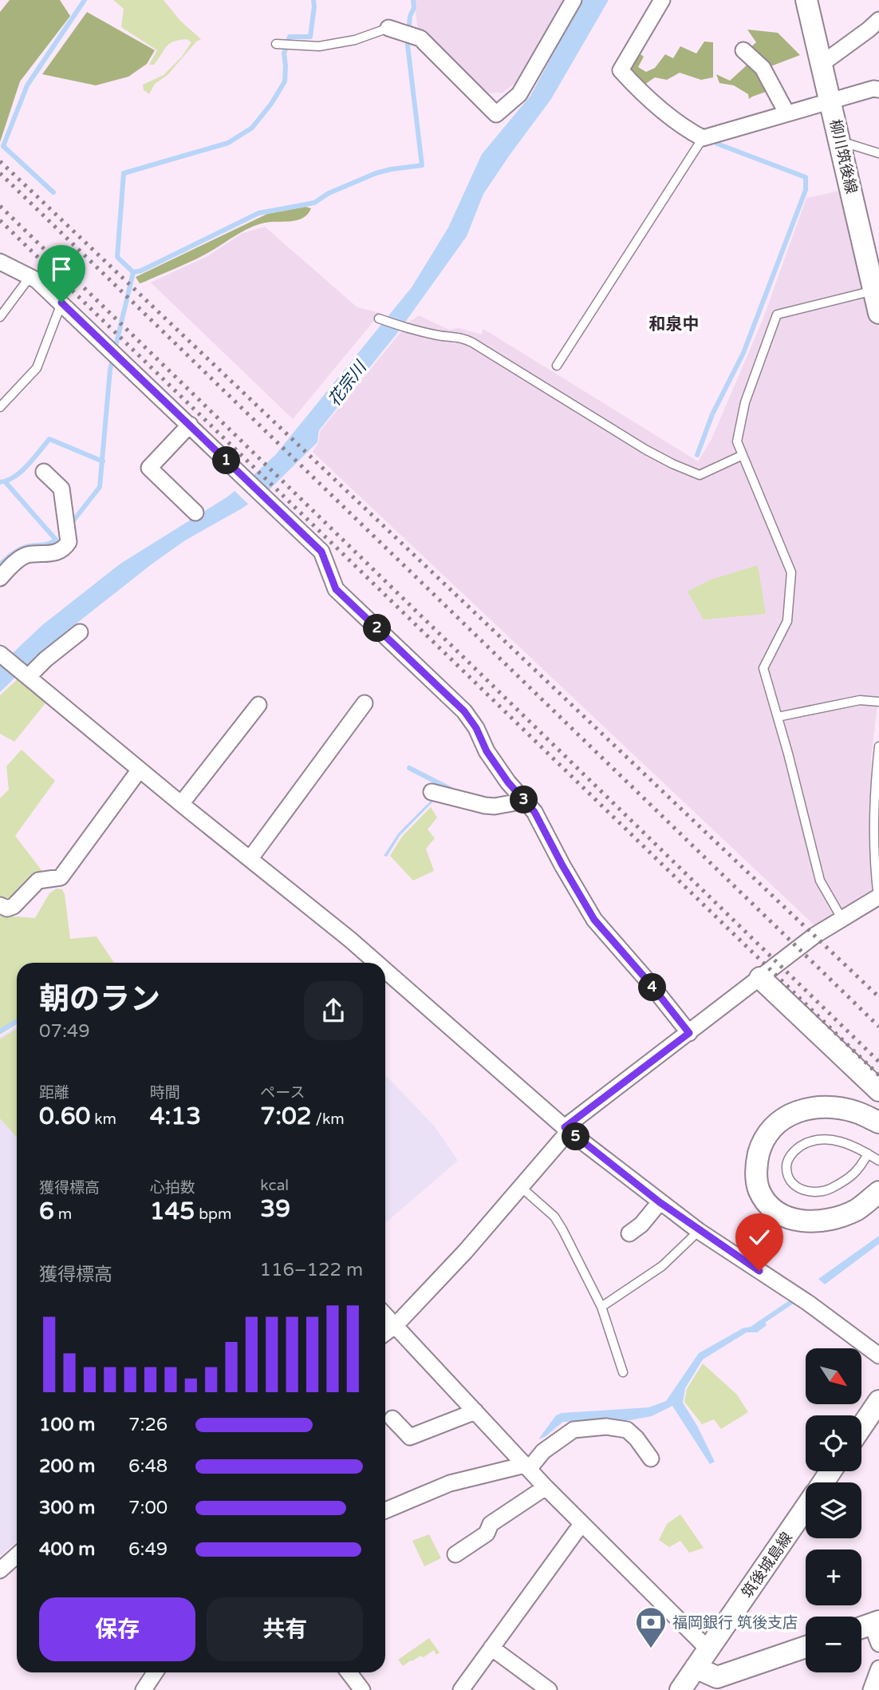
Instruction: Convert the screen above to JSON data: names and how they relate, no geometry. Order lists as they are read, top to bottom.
{
  "streets": {
    "main road": ["柳川筑後線", "筑後城島線"]
  },
  "districts": ["和泉中"],
  "water": ["花宗川"],
  "places": {
    "bank": ["福岡銀行 筑後支店"]
  },
  "north": "bottom right",
  "page": {
    "pins": [
      "1",
      "2",
      "3",
      "4",
      "5"
    ],
    "heading": ["朝のラン", "07:49"],
    "stats": [
      ["距離", "0.60 km"],
      ["時間", "4:13"],
      ["ペース", "7:02 /km"],
      ["獲得標高", "6 m"],
      ["心拍数", "145 bpm"],
      ["kcal", "39"]
    ],
    "chart": ["獲得標高", "116–122 m"],
    "map_buttons": ["+", "−"],
    "list": [
      {
        "name": "100 m",
        "note": "7:26"
      },
      {
        "name": "200 m",
        "note": "6:48"
      },
      {
        "name": "300 m",
        "note": "7:00"
      },
      {
        "name": "400 m",
        "note": "6:49"
      }
    ],
    "buttons": ["保存", "共有"]
  }
}
